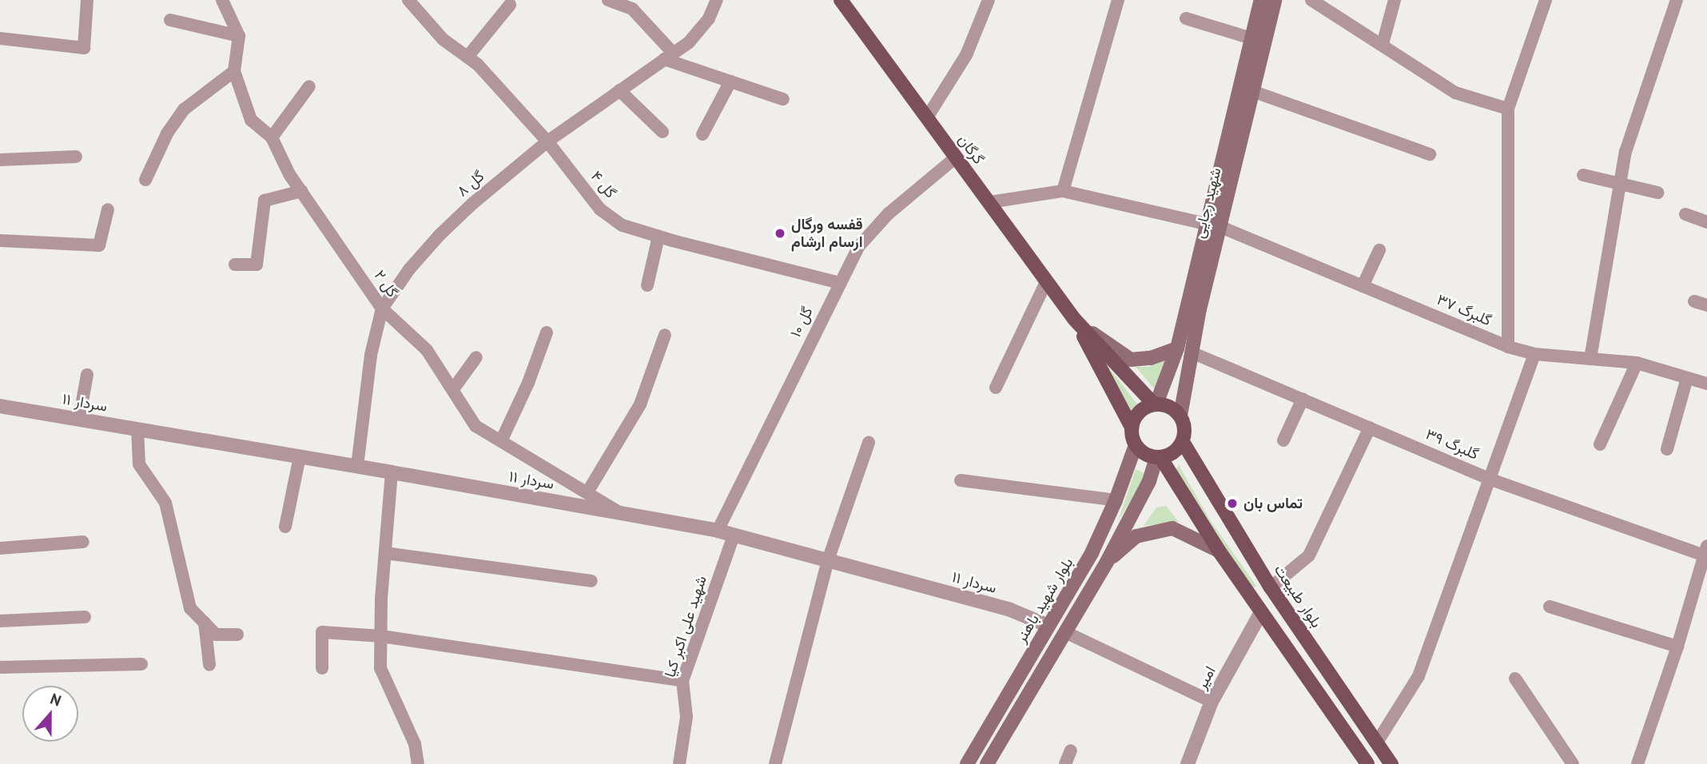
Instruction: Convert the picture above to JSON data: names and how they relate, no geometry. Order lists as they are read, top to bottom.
{
  "streets": {
    "main road": [
      "گرگان",
      "شهید رجایی",
      "بلوار طبیعت",
      "بلوار شهید باهنر"
    ],
    "street": [
      "گل ۸",
      "گل ۴",
      "گل ۲",
      "گلبرگ ۳۷",
      "گل ۱۰",
      "سردار ۱۱",
      "گلبرگ ۳۹",
      "شهید علی اکبر کیا",
      "امیر"
    ]
  },
  "crossings": [
    ["گرگان", "گل ۱۰"],
    ["گل ۸", "گل ۴"],
    ["گل ۸", "گل ۲"],
    ["گل ۸", "سردار ۱۱"],
    ["گل ۴", "گل ۱۰"],
    ["شهید رجایی", "گلبرگ ۳۷"],
    ["شهید رجایی", "گلبرگ ۳۹"],
    ["شهید رجایی", "بلوار طبیعت"],
    ["شهید رجایی", "بلوار شهید باهنر"],
    ["گل ۲", "سردار ۱۱"],
    ["گل ۱۰", "سردار ۱۱"],
    ["سردار ۱۱", "بلوار شهید باهنر"],
    ["سردار ۱۱", "شهید علی اکبر کیا"],
    ["بلوار طبیعت", "بلوار شهید باهنر"]
  ],
  "places": ["قفسه ورگال ارسام ارشام", "تماس بان"],
  "north": "top"
}
